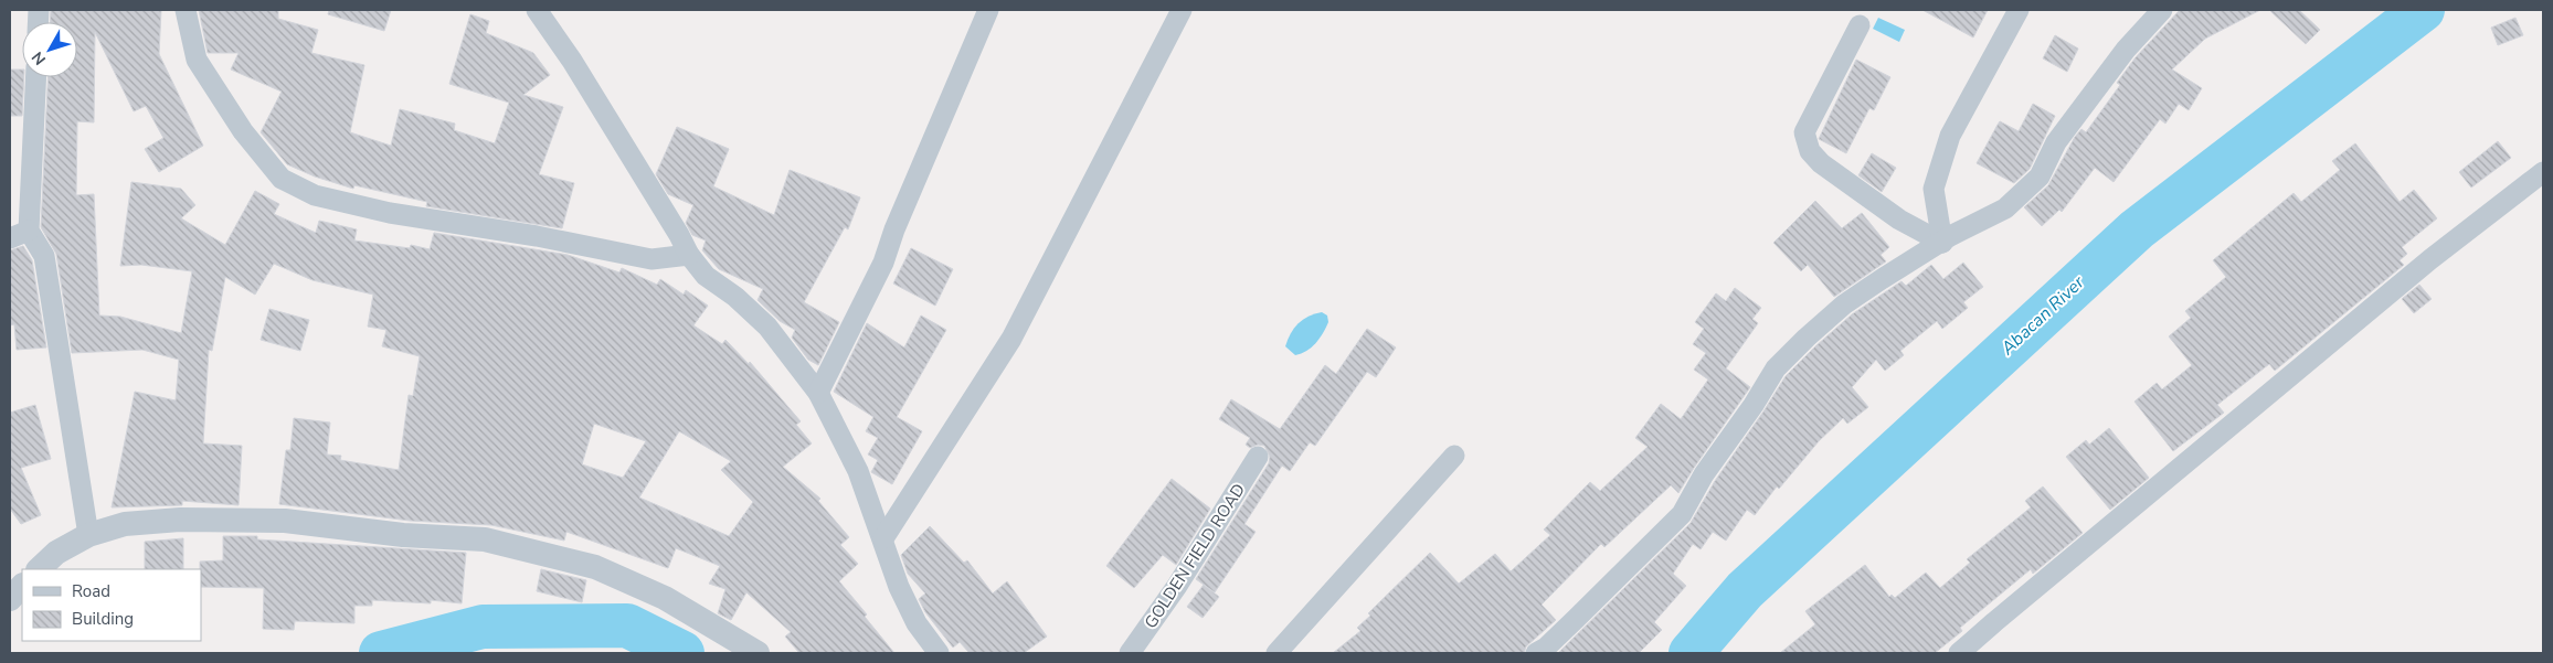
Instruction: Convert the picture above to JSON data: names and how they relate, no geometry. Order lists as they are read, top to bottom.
{
  "streets": {
    "street": ["GOLDEN FIELD ROAD"]
  },
  "water": ["Abacan River"],
  "legend": ["Road", "Building"],
  "north": "bottom left"
}
